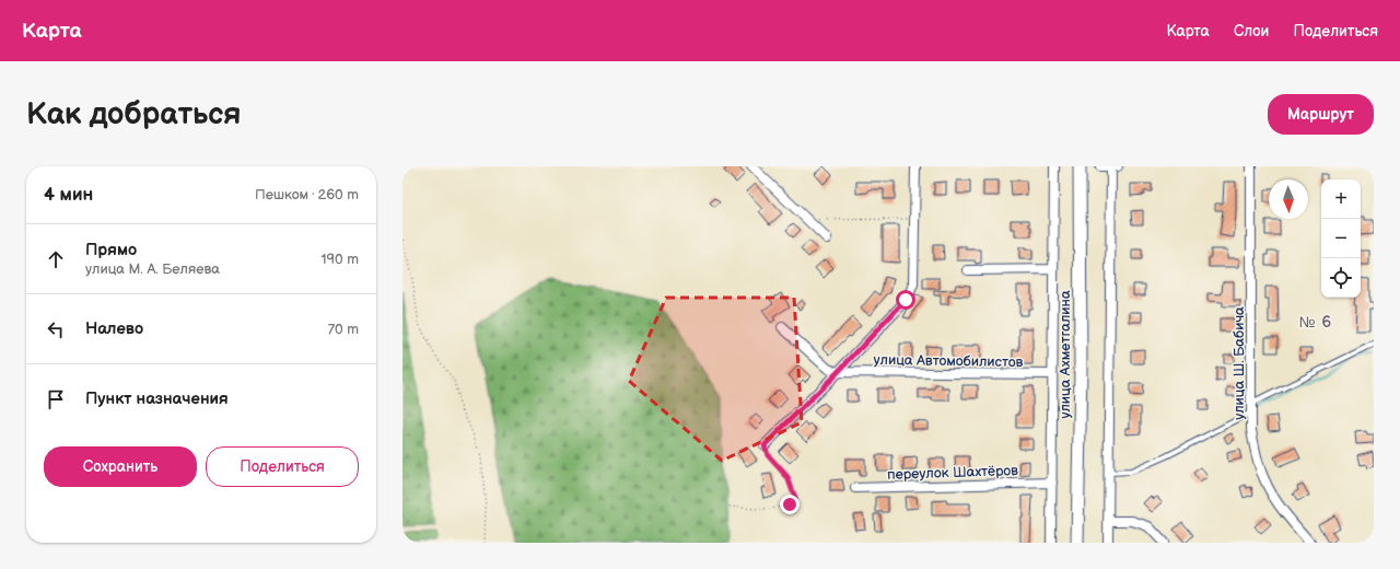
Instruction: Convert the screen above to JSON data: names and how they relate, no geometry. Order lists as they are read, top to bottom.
{
  "streets": {
    "main road": ["улица Ахметгалина"],
    "street": ["улица Автомобилистов", "улица Ш. Бабича", "переулок Шахтёров"]
  },
  "districts": ["№ 6"],
  "north": "bottom",
  "page": {
    "header": "Карта",
    "nav": ["Карта", "Слои", "Поделиться"],
    "buttons": [
      "Маршрут",
      ["Сохранить", "Поделиться"]
    ],
    "title": "Как добраться",
    "heading": ["4 мин", "Пешком · 260 m"],
    "map_buttons": ["+", "−"],
    "list": [
      ["Прямо", "улица М. А. Беляева", "190 m"],
      ["Налево", "70 m"],
      "Пункт назначения"
    ]
  }
}
